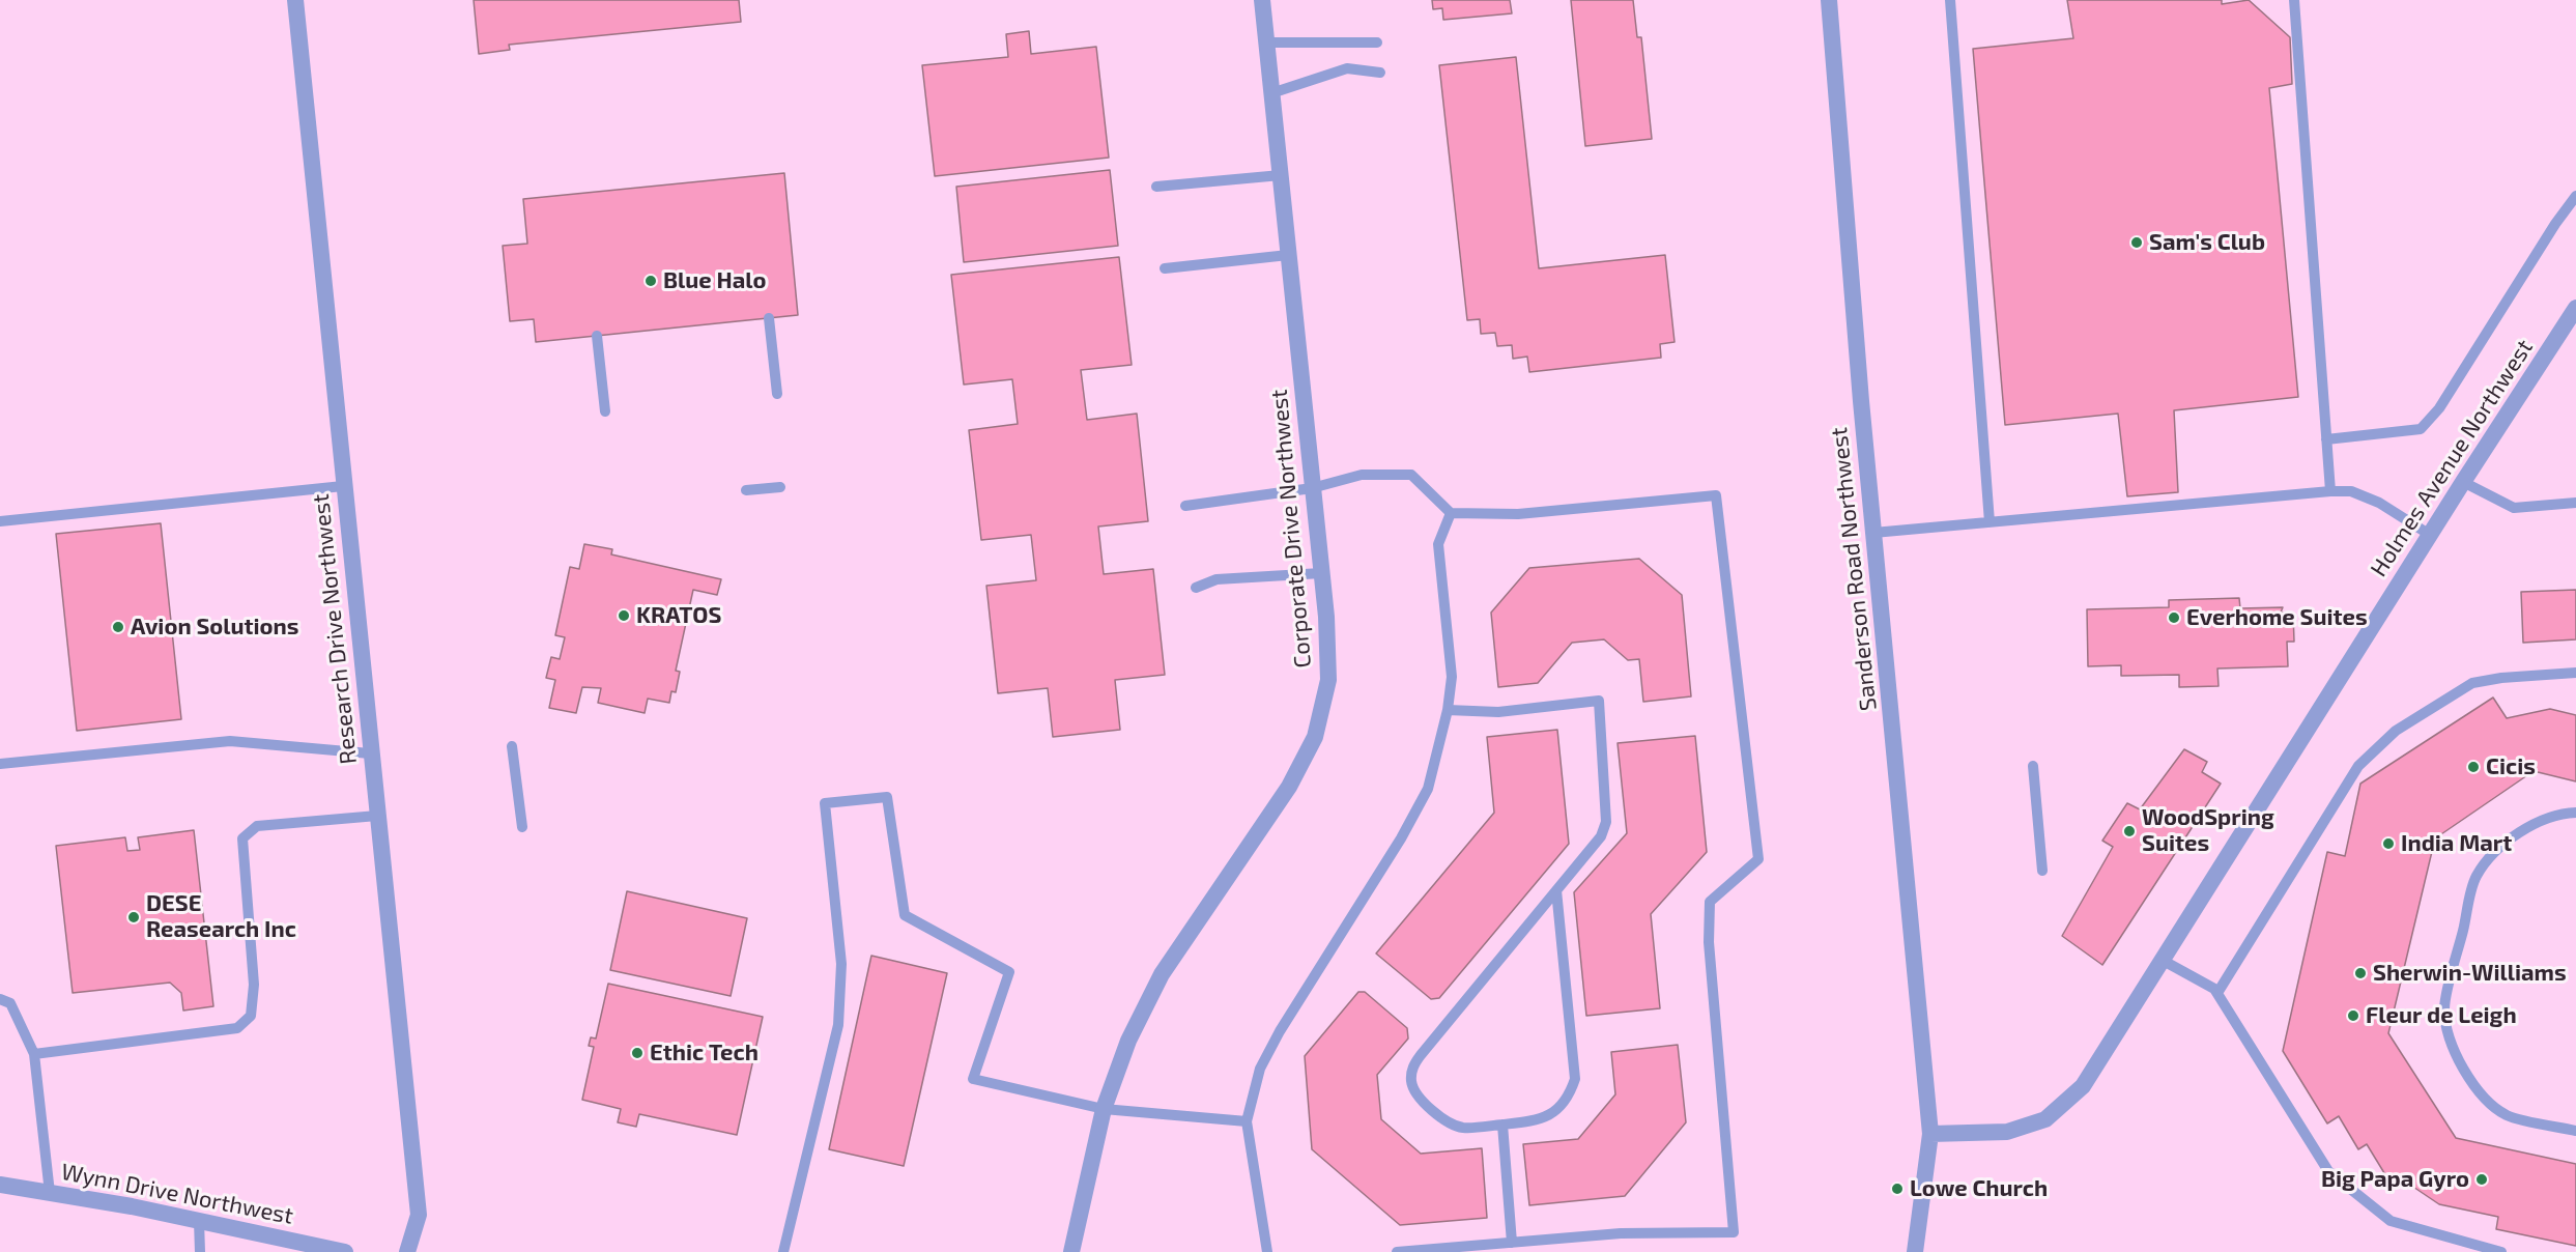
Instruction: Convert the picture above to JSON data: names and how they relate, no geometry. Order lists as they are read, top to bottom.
{
  "streets": {
    "street": [
      "Holmes Avenue Northwest",
      "Corporate Drive Northwest",
      "Sanderson Road Northwest",
      "Research Drive Northwest",
      "Wynn Drive Northwest"
    ]
  },
  "crossings": [
    ["Holmes Avenue Northwest", "Sanderson Road Northwest"]
  ],
  "places": [
    "Sam's Club",
    "Blue Halo",
    "KRATOS",
    "Everhome Suites",
    "Avion Solutions",
    "Cicis",
    "WoodSpring Suites",
    "India Mart",
    "DESE Reasearch Inc",
    "Sherwin-Williams",
    "Fleur de Leigh",
    "Ethic Tech",
    "Big Papa Gyro",
    "Lowe Church"
  ]
}
